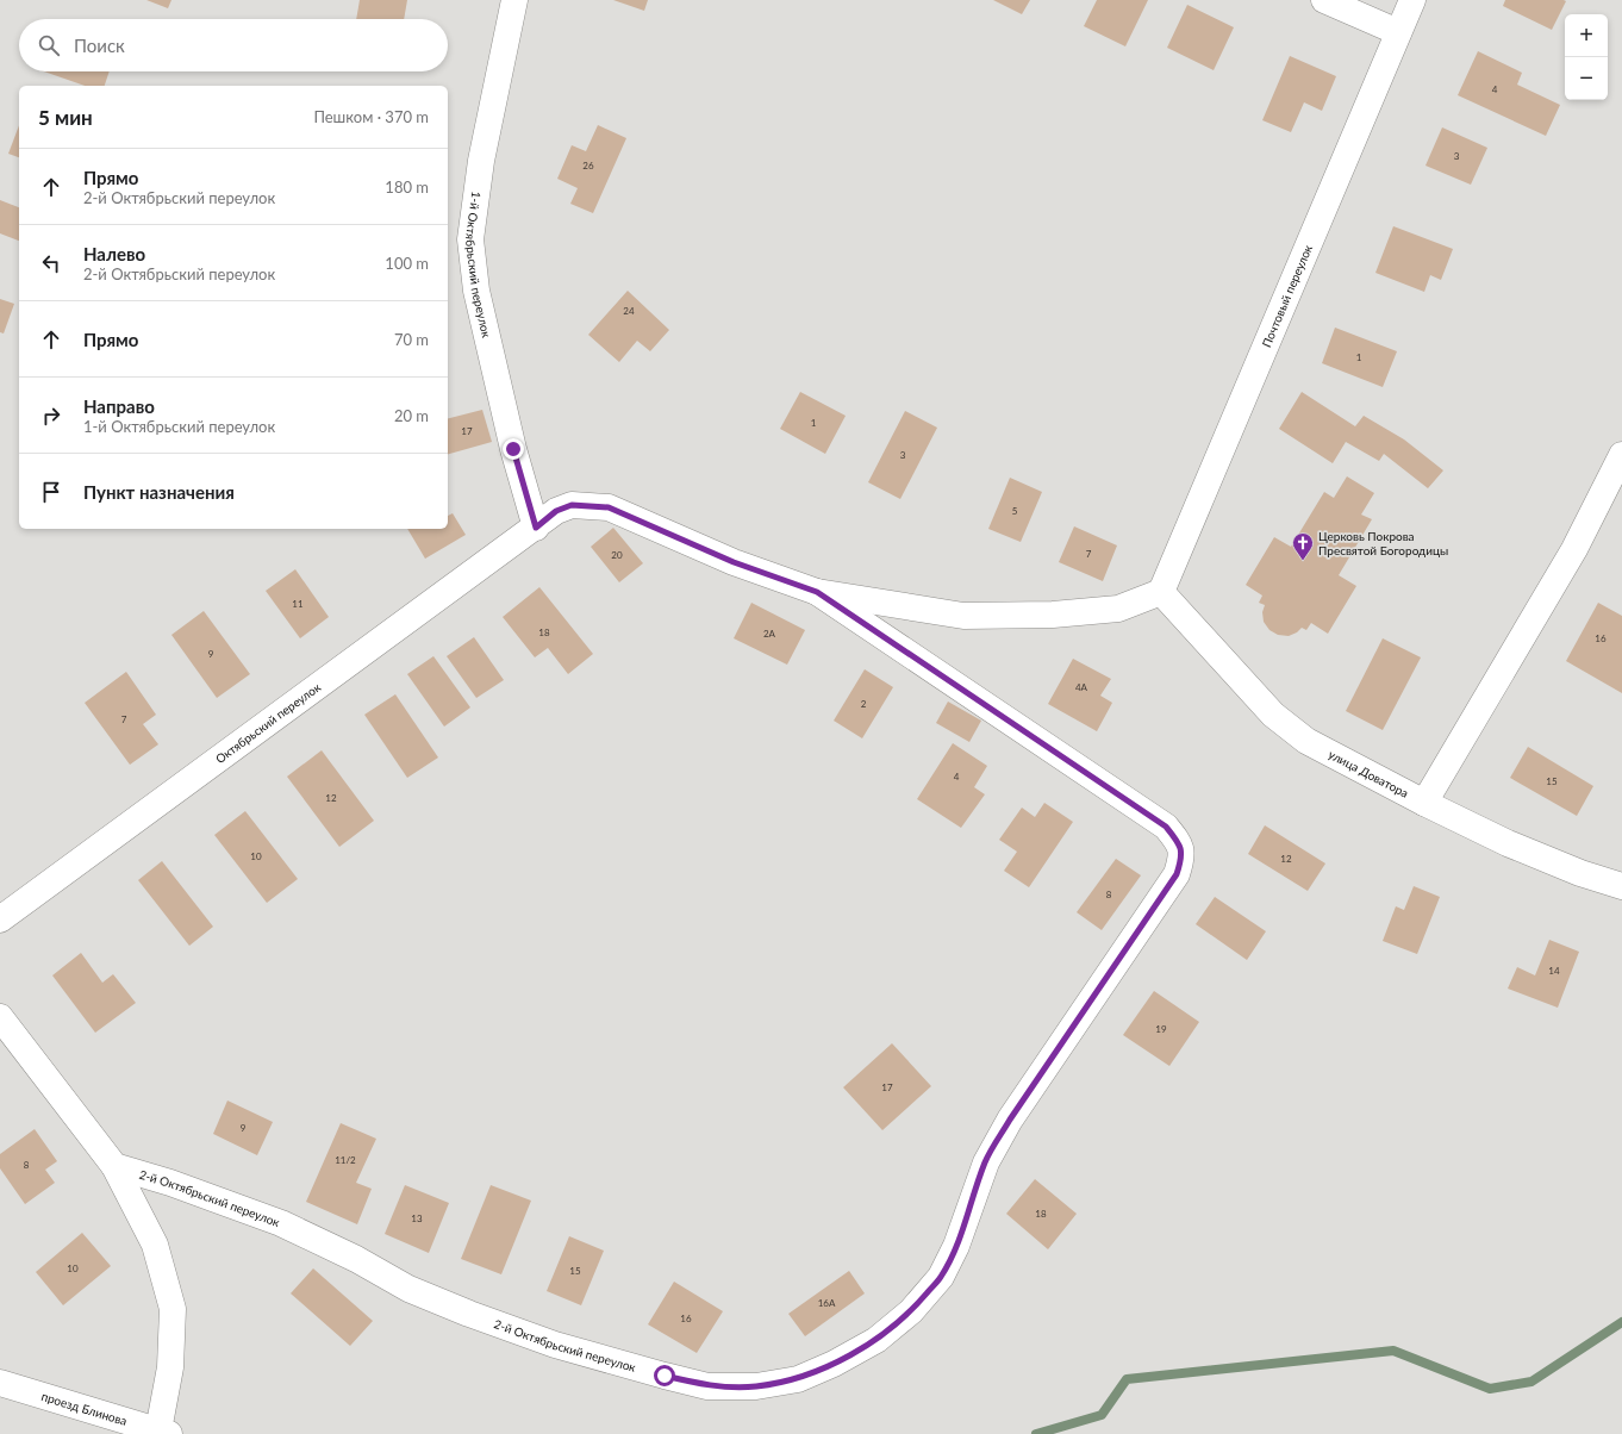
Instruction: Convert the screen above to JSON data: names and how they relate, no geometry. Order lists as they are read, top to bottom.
{
  "streets": {
    "street": [
      "1-й Октябрьский переулок",
      "Почтовый переулок",
      "Октябрьский переулок",
      "улица Доватора",
      "2-й Октябрьский переулок",
      "проезд Блинова"
    ]
  },
  "crossings": [
    ["1-й Октябрьский переулок", "Октябрьский переулок"],
    ["Почтовый переулок", "улица Доватора"],
    ["Октябрьский переулок", "2-й Октябрьский переулок"]
  ],
  "places": {
    "church": ["Церковь Покрова Пресвятой Богородицы"]
  },
  "house_numbers": [
    "4",
    "3",
    "26",
    "24",
    "1",
    "1",
    "17",
    "3",
    "5",
    "7",
    "20",
    "11",
    "18",
    "2А",
    "16",
    "9",
    "4А",
    "2",
    "7",
    "4",
    "15",
    "12",
    "10",
    "12",
    "8",
    "14",
    "19",
    "17",
    "9",
    "11/2",
    "8",
    "18",
    "13",
    "10",
    "15",
    "16А",
    "16"
  ],
  "page": {
    "map_buttons": ["+", "−"],
    "search": "Поиск",
    "heading": ["5 мин", "Пешком · 370 m"],
    "list": [
      ["Прямо", "2-й Октябрьский переулок", "180 m"],
      ["Налево", "2-й Октябрьский переулок", "100 m"],
      ["Прямо", "70 m"],
      ["Направо", "1-й Октябрьский переулок", "20 m"],
      "Пункт назначения"
    ]
  }
}
